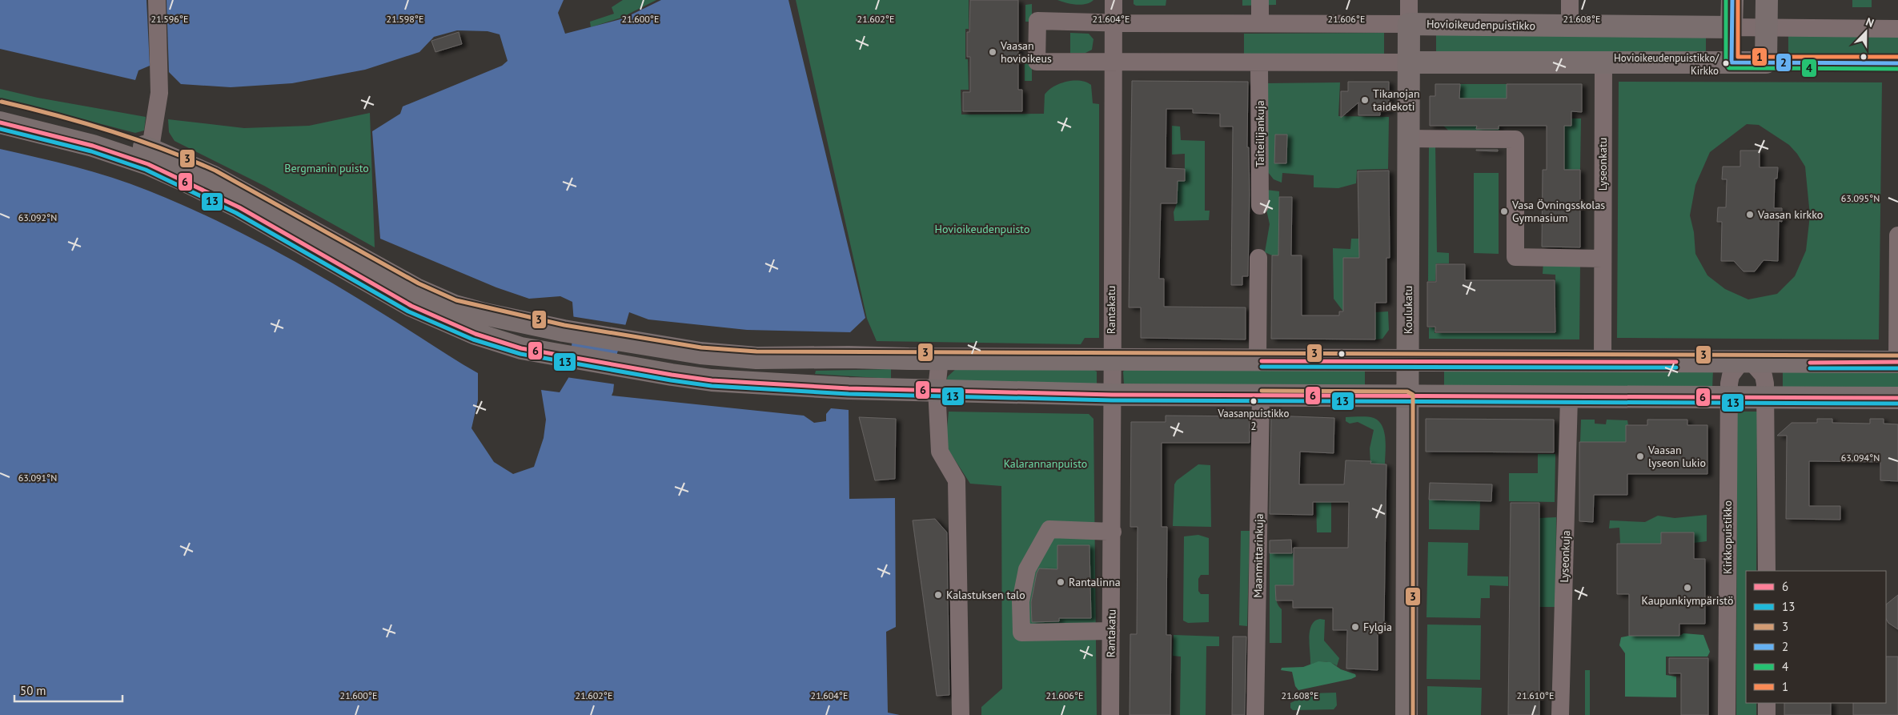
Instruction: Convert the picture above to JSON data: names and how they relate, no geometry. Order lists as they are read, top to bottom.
{
  "streets": {
    "main road": ["Hovioikeudenpuistikko", "Koulukatu"],
    "street": [
      "Taiteilijankuja",
      "Lyseonkatu",
      "Rantakatu",
      "Kirkkopuistikko",
      "Maanmittarinkuja",
      "Lyseonkuja"
    ]
  },
  "crossings": [
    ["Hovioikeudenpuistikko", "Rantakatu"],
    ["Hovioikeudenpuistikko", "Koulukatu"]
  ],
  "parks": ["Bergmanin puisto", "Hovioikeudenpuisto", "Kalarannanpuisto"],
  "places": [
    "Vaasan hovioikeus",
    "Hovioikeudenpuistikko/ Kirkko",
    "Tikanojan taidekoti",
    "Vasa Övningsskolas Gymnasium",
    "Vaasan kirkko",
    "Vaasanpuistikko 2",
    "Vaasan lyseon lukio",
    "Rantalinna",
    "Kaupunkiympäristö",
    "Kalastuksen talo",
    "Fylgia"
  ],
  "lines": [
    "transit line 2",
    "transit line 4",
    "transit line 1",
    "transit line 3",
    "transit line 6",
    "transit line 13"
  ],
  "legend": [
    "6",
    "13",
    "3",
    "2",
    "4",
    "1"
  ],
  "scale_bar": "50 m",
  "north": "top",
  "coordinates": [
    "21.598°E",
    "21.600°E",
    "21.602°E",
    "21.604°E",
    "21.606°E",
    "21.596°E",
    "21.608°E",
    "63.095°N",
    "63.092°N",
    "63.094°N",
    "63.091°N",
    "21.610°E"
  ]
}
